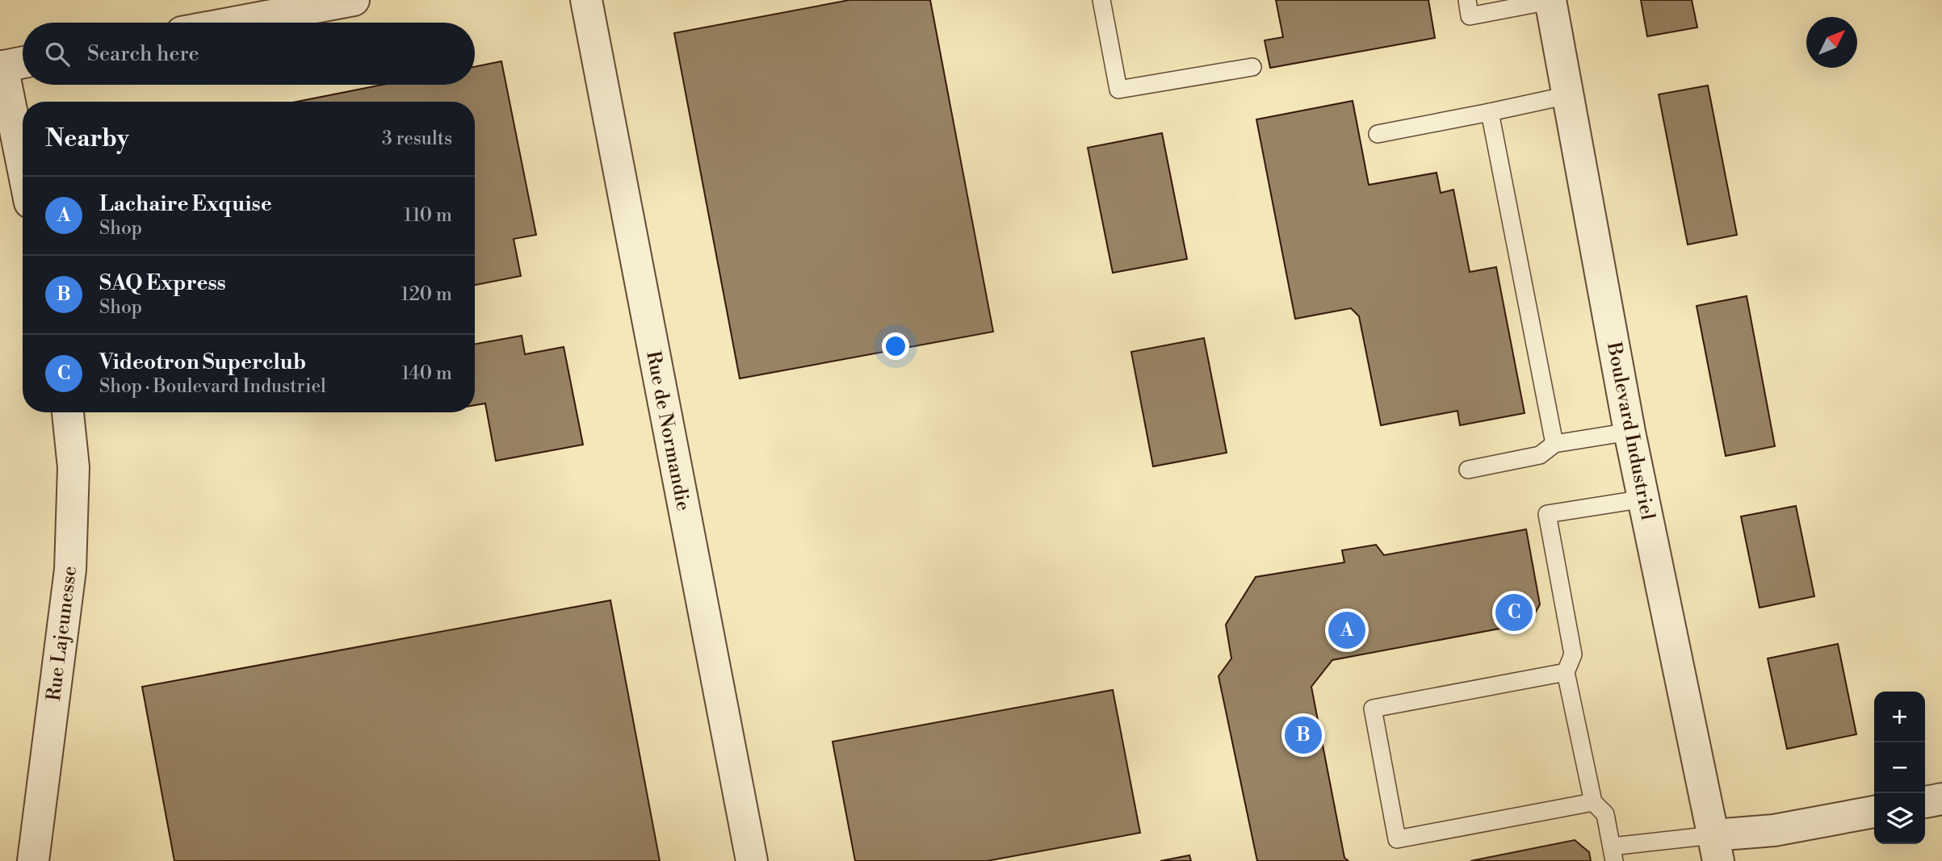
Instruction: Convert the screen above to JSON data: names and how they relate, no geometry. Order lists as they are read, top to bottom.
{
  "streets": {
    "street": ["Rue de Normandie", "Boulevard Industriel", "Rue Lajeunesse"]
  },
  "north": "top right",
  "page": {
    "search": "Search here",
    "heading": ["Nearby", "3 results"],
    "list": [
      {
        "mark": "A",
        "name": "Lachaire Exquise",
        "note": "Shop",
        "value": "110 m"
      },
      {
        "mark": "B",
        "name": "SAQ Express",
        "note": "Shop",
        "value": "120 m"
      },
      {
        "mark": "C",
        "name": "Videotron Superclub",
        "note": "Shop · Boulevard Industriel",
        "value": "140 m"
      }
    ],
    "pins": ["C", "A", "B"],
    "map_buttons": ["+", "−"]
  }
}
